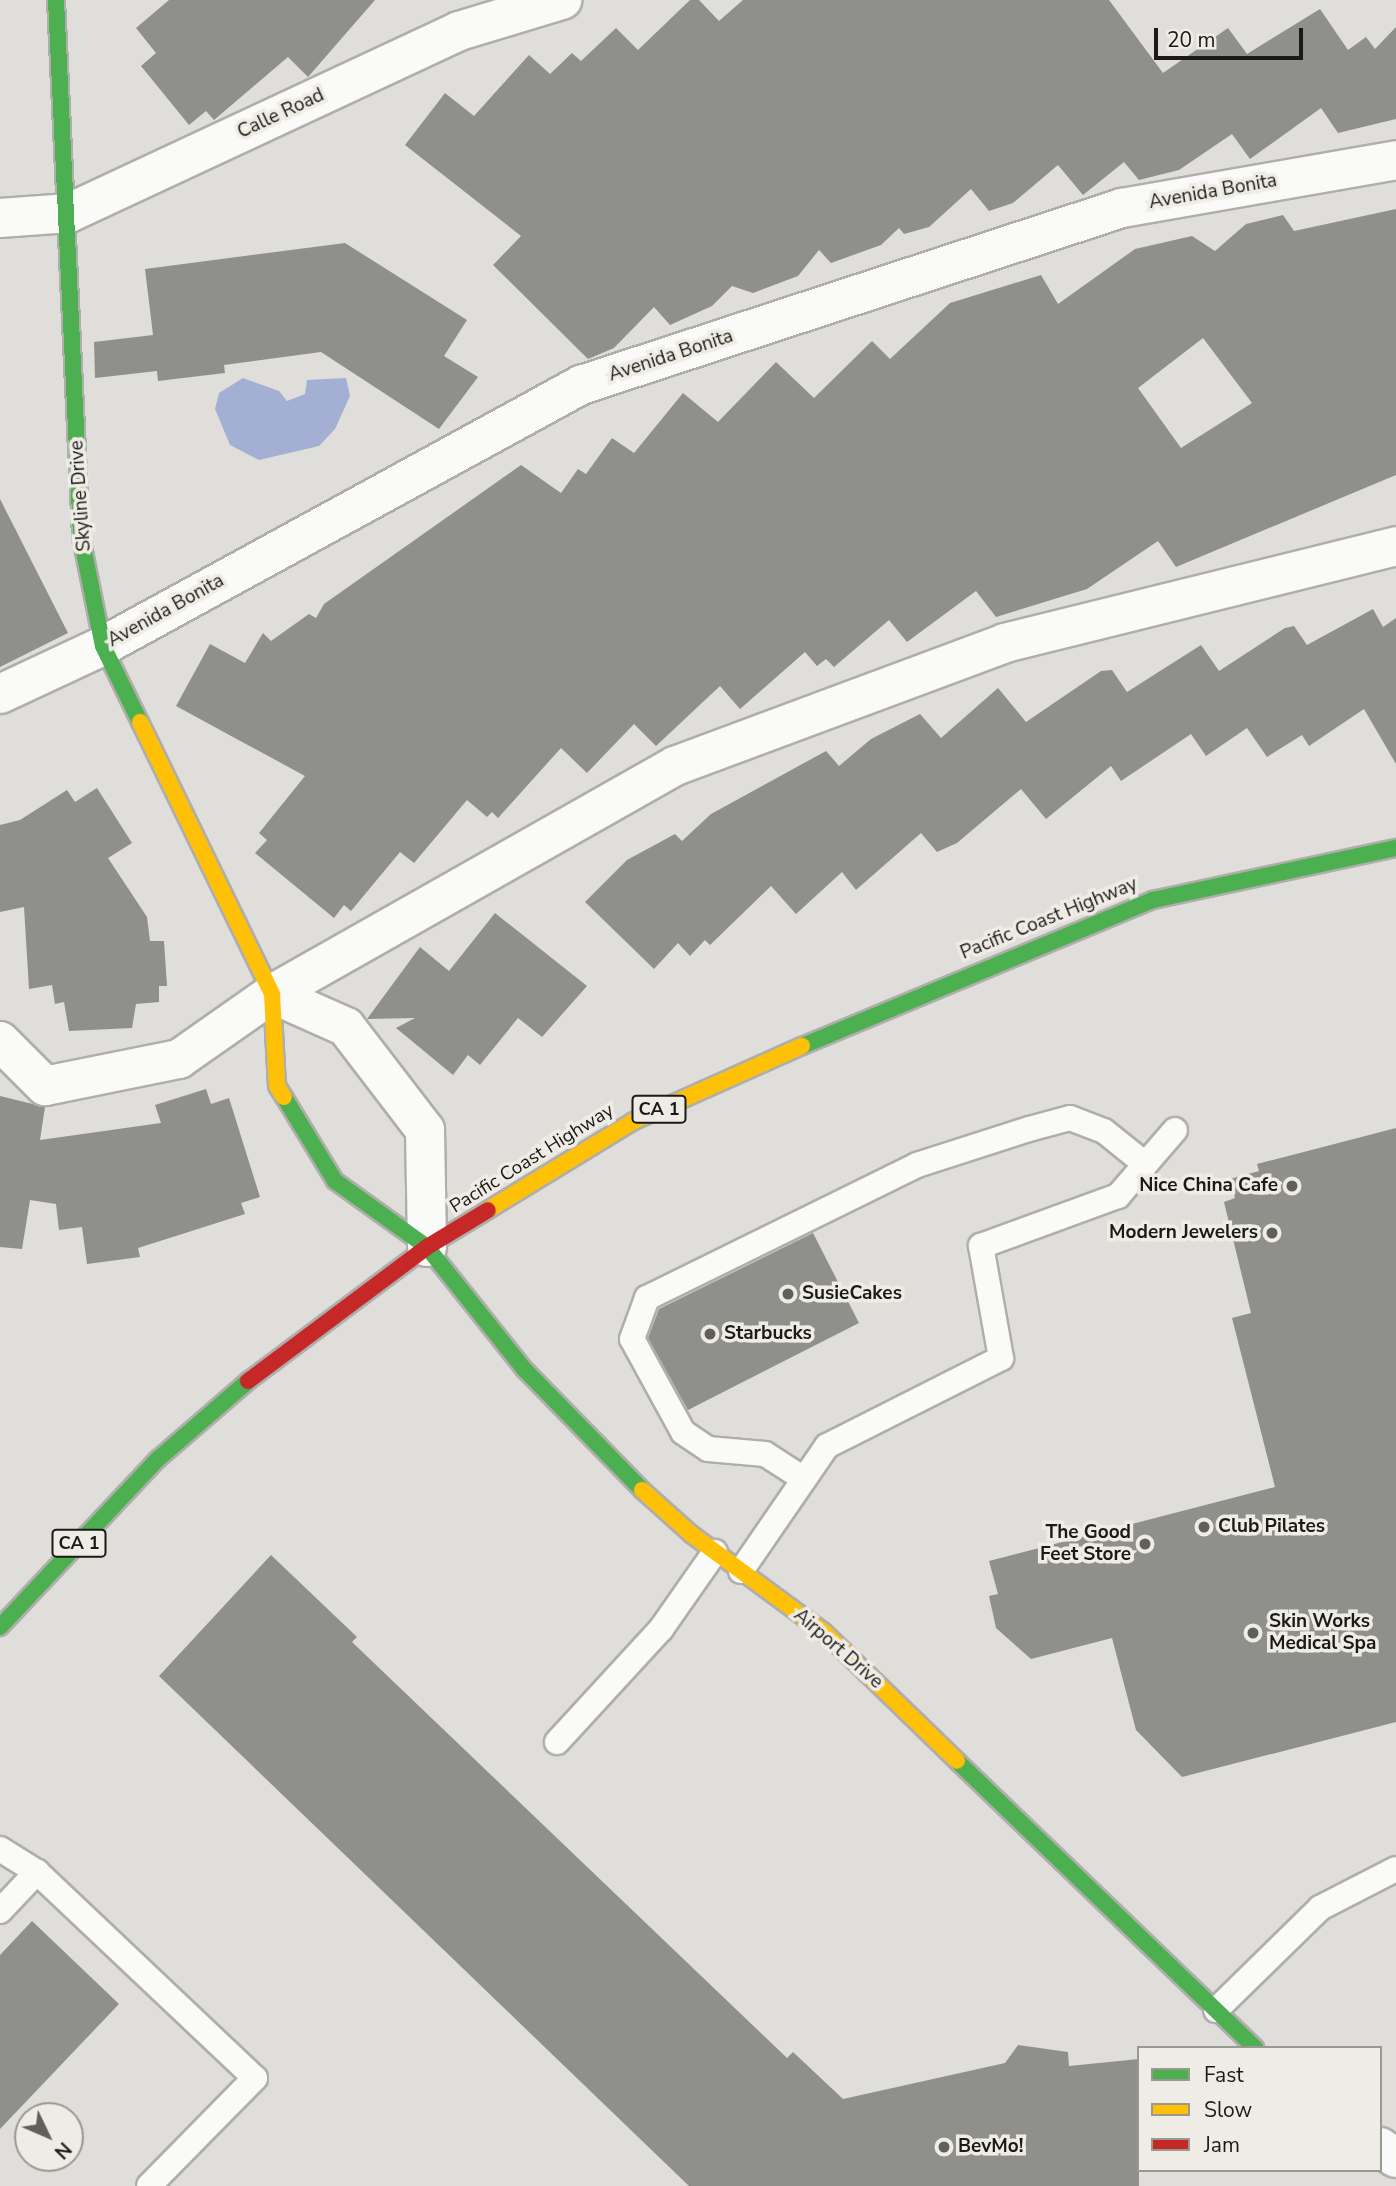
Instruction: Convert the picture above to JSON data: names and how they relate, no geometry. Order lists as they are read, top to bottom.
{
  "streets": {
    "main road": [
      "Skyline Drive",
      "Pacific Coast Highway",
      "CA 1",
      "Airport Drive"
    ],
    "street": ["Calle Road", "Avenida Bonita"]
  },
  "crossings": [
    ["Calle Road", "Skyline Drive"],
    ["Avenida Bonita", "Skyline Drive"],
    ["Skyline Drive", "Pacific Coast Highway"],
    ["Skyline Drive", "Airport Drive"],
    ["Pacific Coast Highway", "Airport Drive"]
  ],
  "places": [
    "Nice China Cafe",
    "Modern Jewelers",
    "SusieCakes",
    "Starbucks",
    "Club Pilates",
    "The Good Feet Store",
    "Skin Works Medical Spa",
    "BevMo!"
  ],
  "legend": ["Fast", "Slow", "Jam"],
  "scale_bar": "20 m",
  "north": "bottom right"
}
